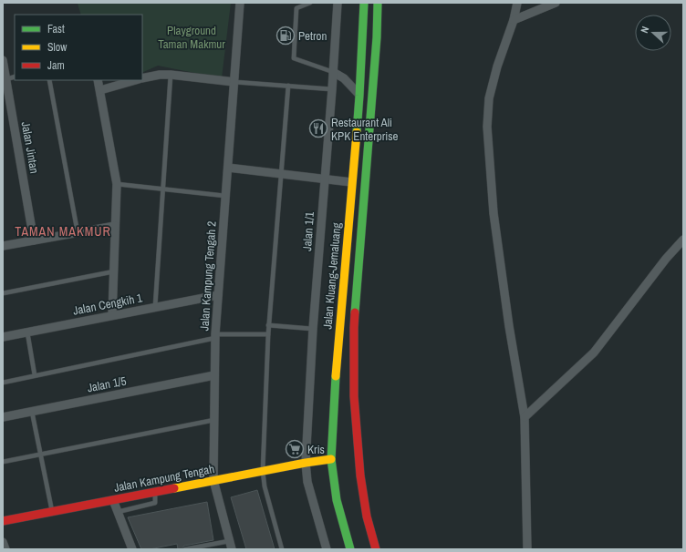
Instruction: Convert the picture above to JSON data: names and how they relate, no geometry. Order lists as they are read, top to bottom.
{
  "streets": {
    "main road": ["Jalan Kluang-Jemaluang", "Jalan Kampung Tengah"],
    "street": [
      "Jalan Jintan",
      "Jalan 1/1",
      "Jalan Kampung Tengah 2",
      "Jalan Cengkih 1",
      "Jalan 1/5"
    ]
  },
  "crossings": [
    ["Jalan 1/1", "Jalan Kampung Tengah"],
    ["Jalan Kampung Tengah 2", "Jalan Cengkih 1"],
    ["Jalan Kampung Tengah 2", "Jalan 1/5"],
    ["Jalan Kampung Tengah 2", "Jalan Kampung Tengah"],
    ["Jalan Kluang-Jemaluang", "Jalan Kampung Tengah"]
  ],
  "districts": ["TAMAN MAKMUR"],
  "parks": ["Playground Taman Makmur"],
  "places": {
    "fuel station": ["Petron"],
    "restaurant": ["Restaurant Ali KPK Enterprise"],
    "supermarket": ["Kris"]
  },
  "legend": ["Fast", "Slow", "Jam"],
  "north": "left"
}
